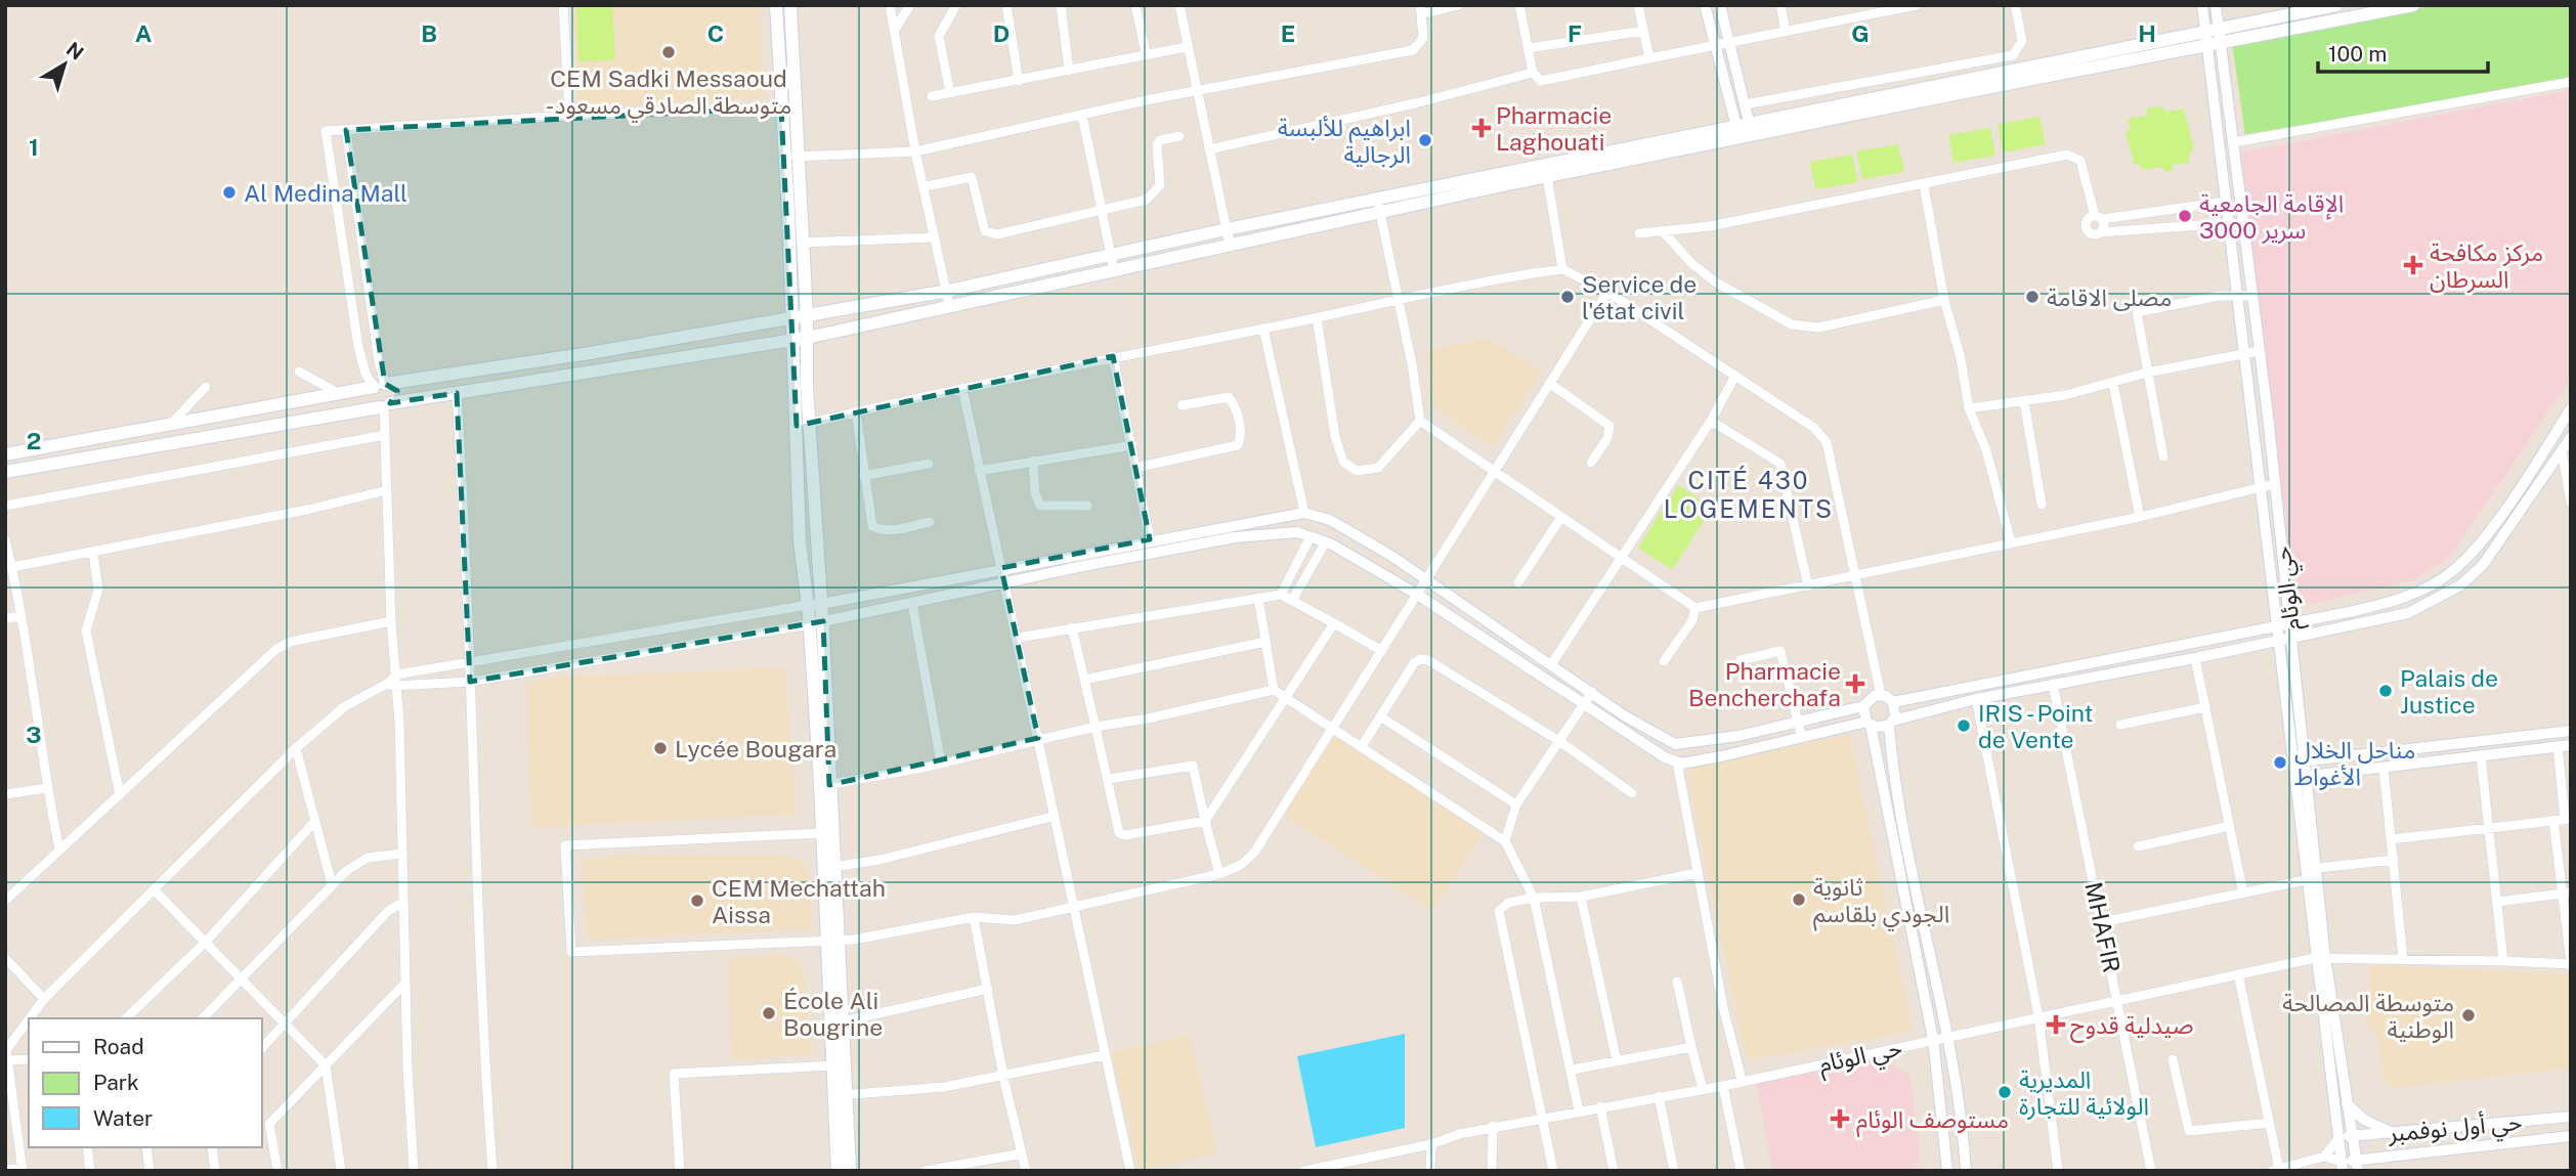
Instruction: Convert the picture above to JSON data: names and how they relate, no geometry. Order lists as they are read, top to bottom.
{
  "streets": {
    "street": ["حي الوئام", "MHAFIR", "حي أول نوفمبر"]
  },
  "crossings": [
    ["حي الوئام", "MHAFIR"],
    ["حي الوئام", "حي أول نوفمبر"]
  ],
  "districts": ["CITÉ 430 LOGEMENTS"],
  "places": {
    "other": [
      "CEM Sadki Messaoud -متوسطة الصادقي مسعود",
      "ابراهيم للألبسة الرجالية",
      "Al Medina Mall",
      "الإقامة الجامعية 3000 سرير",
      "Service de l'état civil",
      "مصلى الاقامة",
      "Palais de Justice",
      "IRIS - Point de Vente",
      "Lycée Bougara",
      "مناحل الخلال الأغواط",
      "ثانوية الجودي بلقاسم",
      "CEM Mechattah Aissa",
      "École Ali Bougrine",
      "متوسطة المصالحة الوطنية",
      "المديرية الولائية للتجارة"
    ],
    "health": [
      "Pharmacie Laghouati",
      "مركز مكافحة السرطان",
      "Pharmacie Bencherchafa",
      "صيدلية قدوح",
      "مستوصف الوئام"
    ]
  },
  "legend": ["Road", "Park", "Water"],
  "scale_bar": "100 m",
  "north": "top right",
  "grid": {
    "columns": [
      "A",
      "B",
      "C",
      "D",
      "E",
      "F",
      "G",
      "H"
    ],
    "rows": ["1", "2", "3"]
  }
}
